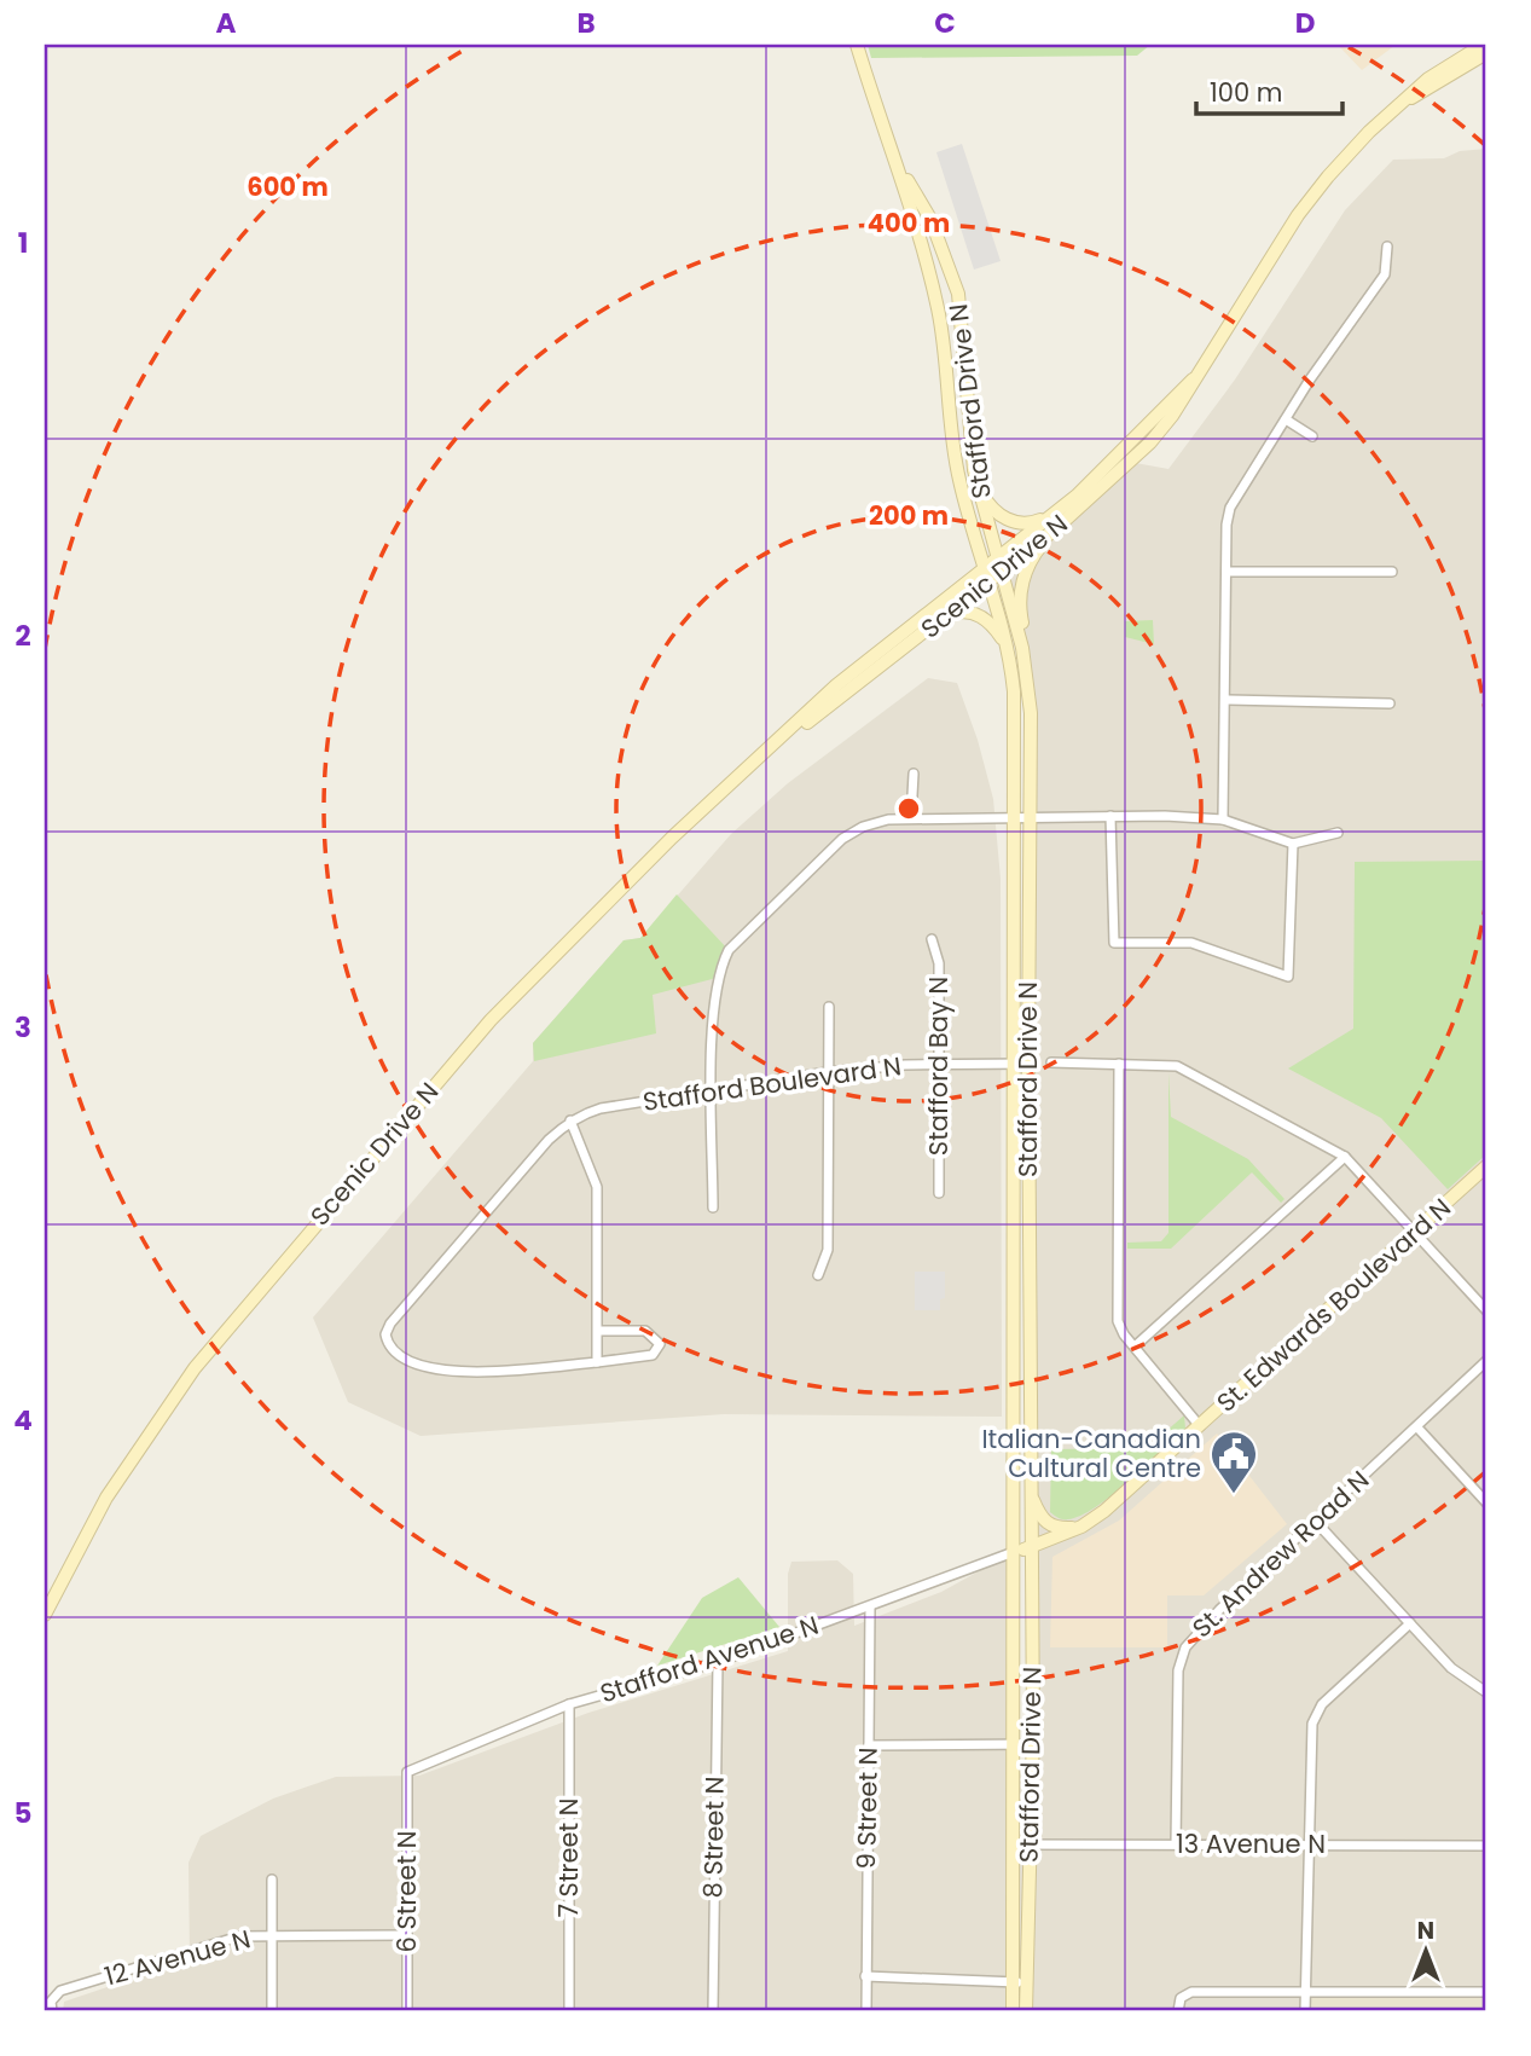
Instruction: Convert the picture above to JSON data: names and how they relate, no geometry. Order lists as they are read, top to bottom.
{
  "streets": {
    "main road": ["Stafford Drive N", "Scenic Drive N", "St. Edwards Boulevard N"],
    "street": [
      "Stafford Bay N",
      "Stafford Boulevard N",
      "St. Andrew Road N",
      "Stafford Avenue N",
      "9 Street N",
      "8 Street N",
      "13 Avenue N",
      "7 Street N",
      "6 Street N",
      "12 Avenue N"
    ]
  },
  "crossings": [
    ["Stafford Drive N", "Scenic Drive N"],
    ["Stafford Drive N", "Stafford Boulevard N"],
    ["Stafford Drive N", "St. Edwards Boulevard N"],
    ["Stafford Drive N", "Stafford Avenue N"],
    ["Stafford Drive N", "13 Avenue N"],
    ["Stafford Bay N", "Stafford Boulevard N"],
    ["St. Edwards Boulevard N", "Stafford Avenue N"],
    ["St. Andrew Road N", "13 Avenue N"],
    ["Stafford Avenue N", "9 Street N"],
    ["Stafford Avenue N", "8 Street N"],
    ["Stafford Avenue N", "7 Street N"],
    ["Stafford Avenue N", "6 Street N"],
    ["6 Street N", "12 Avenue N"]
  ],
  "places": {
    "public building": ["Italian-Canadian Cultural Centre"]
  },
  "scale_bar": "100 m",
  "north": "top",
  "grid": {
    "columns": [
      "A",
      "B",
      "C",
      "D"
    ],
    "rows": [
      "1",
      "2",
      "3",
      "4",
      "5"
    ]
  },
  "rings": ["600 m", "400 m", "200 m"]
}
